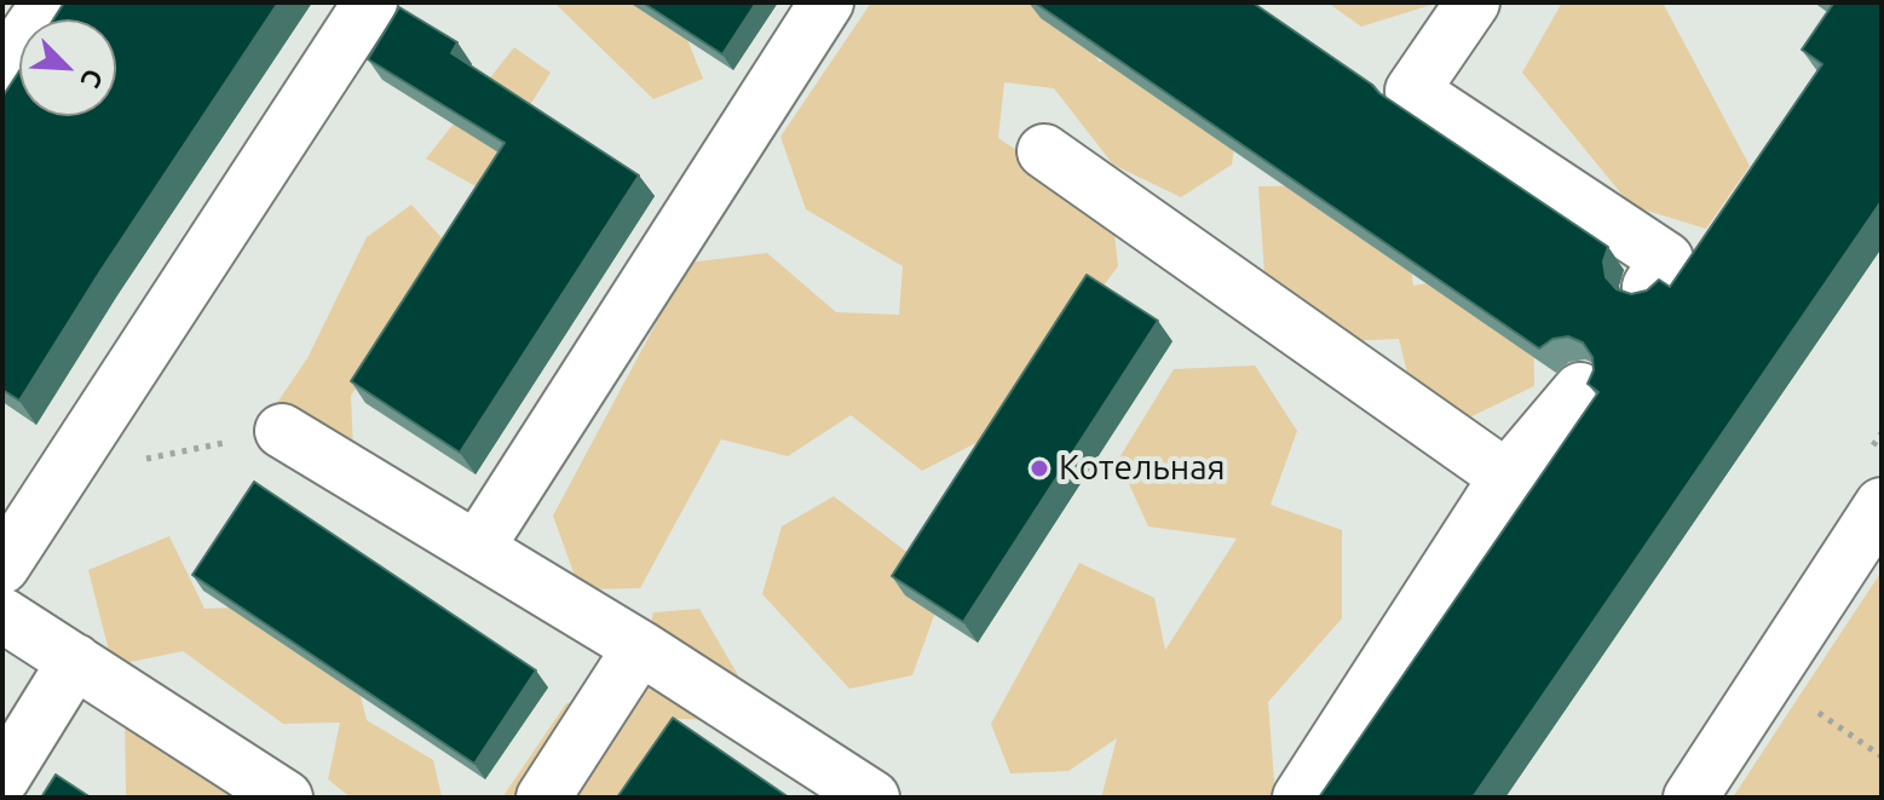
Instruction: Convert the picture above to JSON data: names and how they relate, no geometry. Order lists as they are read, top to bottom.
{
  "places": ["Котельная"],
  "north": "bottom right"
}
